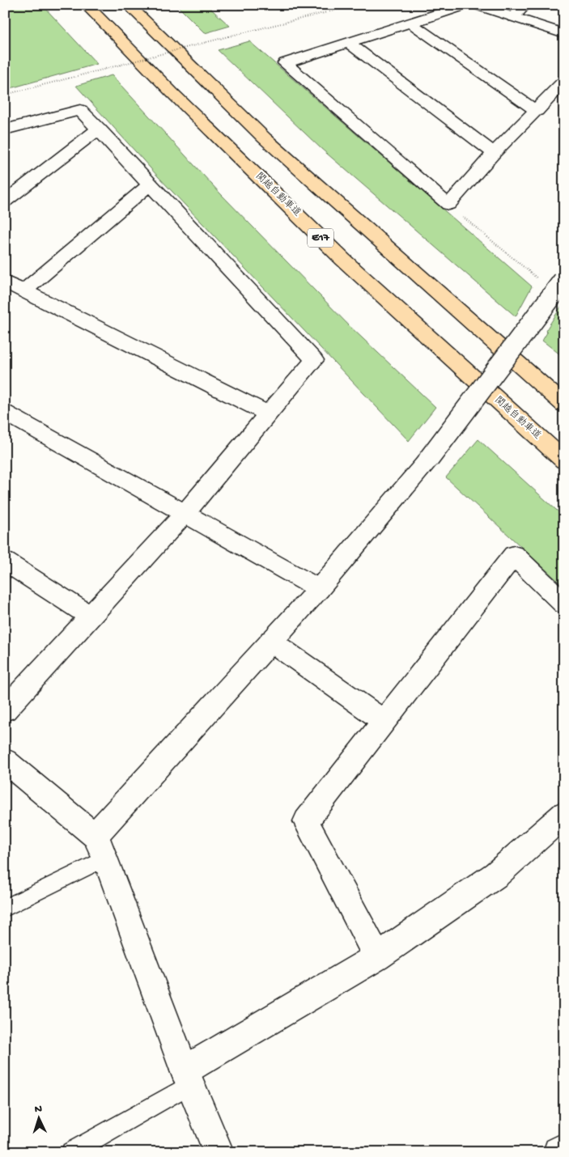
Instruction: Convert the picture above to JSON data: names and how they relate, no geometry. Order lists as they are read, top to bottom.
{
  "streets": {
    "highway": ["関越自動車道", "E17"]
  },
  "north": "top"
}
